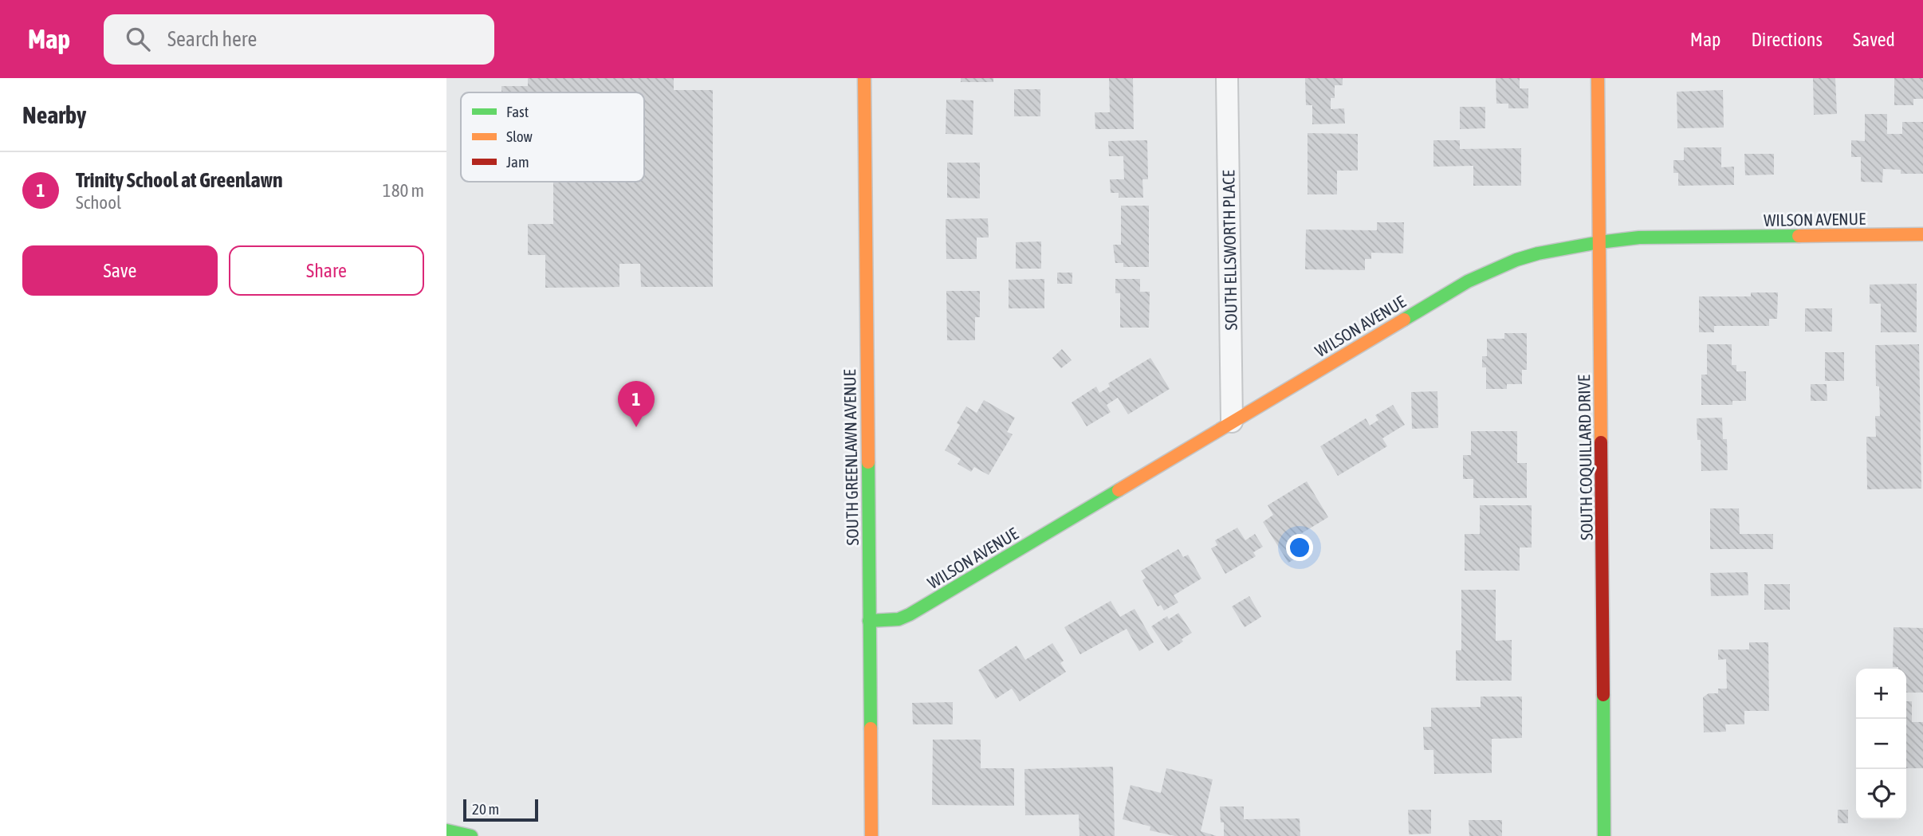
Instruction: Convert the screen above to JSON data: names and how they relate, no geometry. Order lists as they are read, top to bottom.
{
  "streets": {
    "street": [
      "WILSON AVENUE",
      "SOUTH ELLSWORTH PLACE",
      "SOUTH GREENLAWN AVENUE",
      "SOUTH COQUILLARD DRIVE"
    ]
  },
  "crossings": [
    ["WILSON AVENUE", "SOUTH ELLSWORTH PLACE"],
    ["WILSON AVENUE", "SOUTH GREENLAWN AVENUE"],
    ["WILSON AVENUE", "SOUTH COQUILLARD DRIVE"]
  ],
  "legend": ["Fast", "Slow", "Jam"],
  "scale_bar": "20 m",
  "page": {
    "header": "Map",
    "search": "Search here",
    "nav": ["Map", "Directions", "Saved"],
    "heading": "Nearby",
    "list": [
      {
        "mark": "1",
        "name": "Trinity School at Greenlawn",
        "note": "School",
        "value": "180 m"
      }
    ],
    "buttons": ["Save", "Share"],
    "pins": "1",
    "map_buttons": ["+", "−"],
    "scale": "20 m"
  }
}
